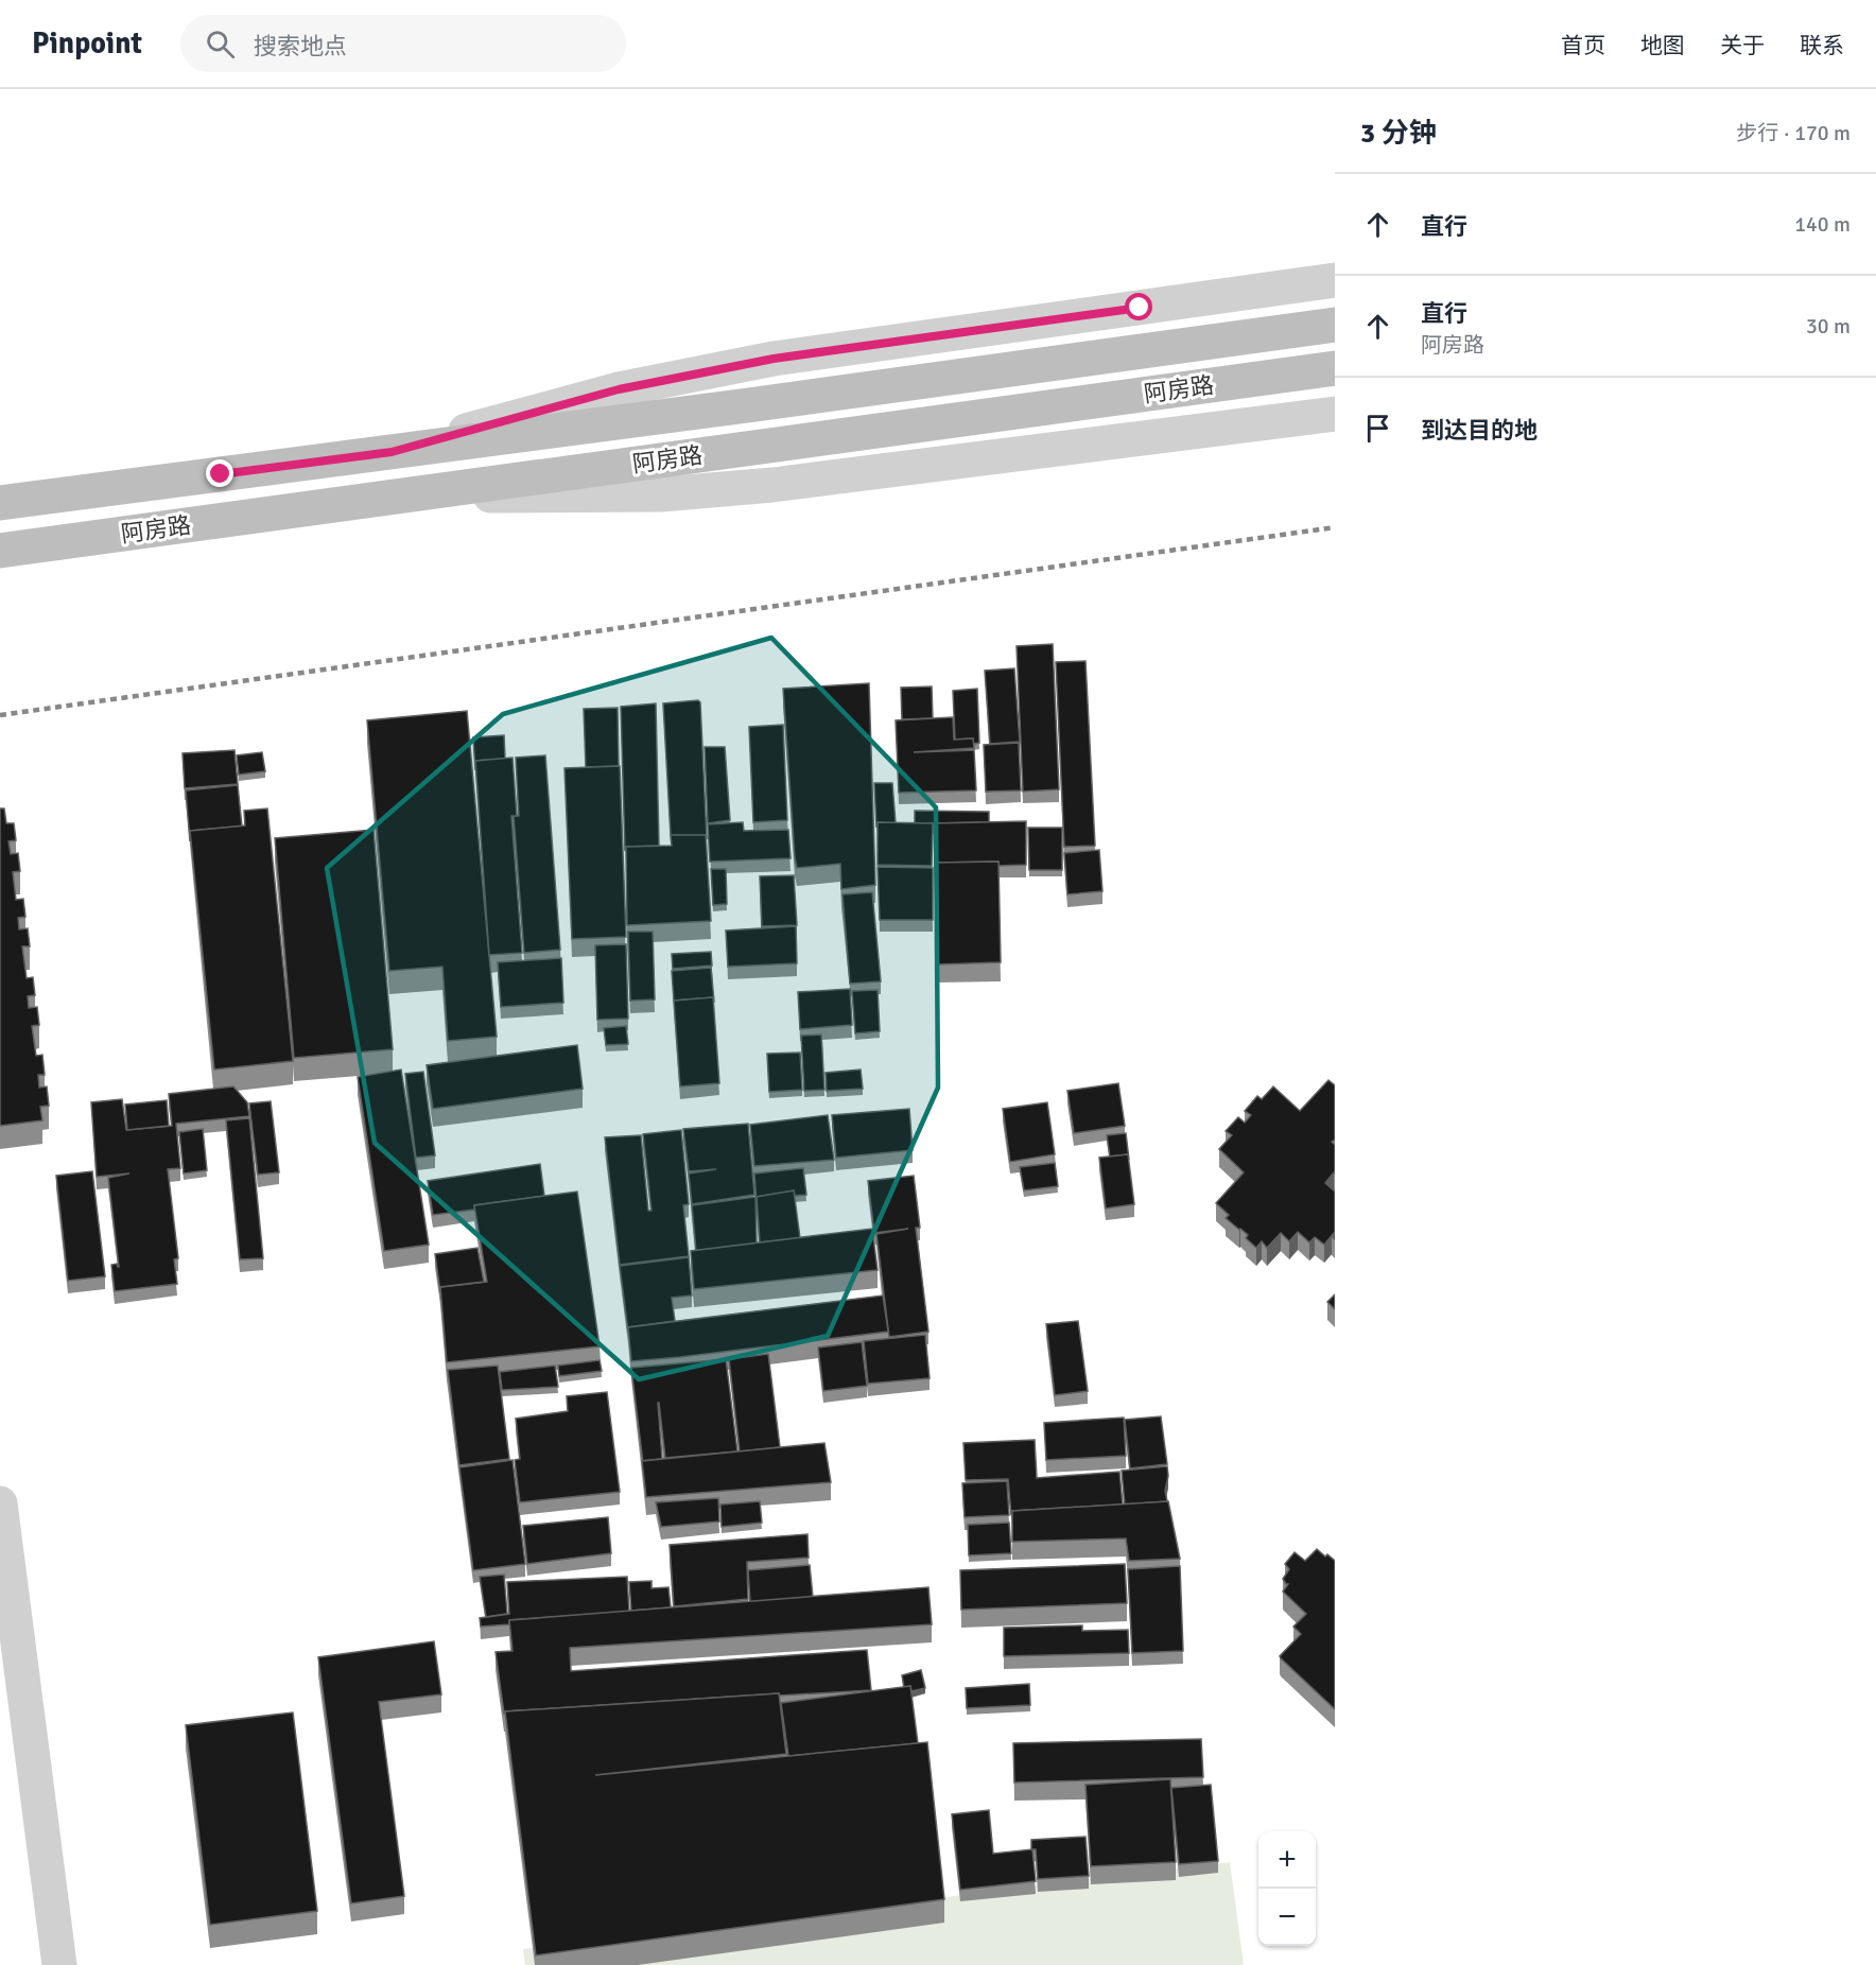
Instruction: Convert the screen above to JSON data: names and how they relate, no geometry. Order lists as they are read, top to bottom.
{
  "streets": {
    "main road": ["阿房路"]
  },
  "page": {
    "header": "Pinpoint",
    "search": "搜索地点",
    "nav": [
      "首页",
      "地图",
      "关于",
      "联系"
    ],
    "heading": ["3 分钟", "步行 · 170 m"],
    "list": [
      ["直行", "140 m"],
      ["直行", "阿房路", "30 m"],
      "到达目的地"
    ],
    "map_buttons": ["+", "−"]
  }
}
